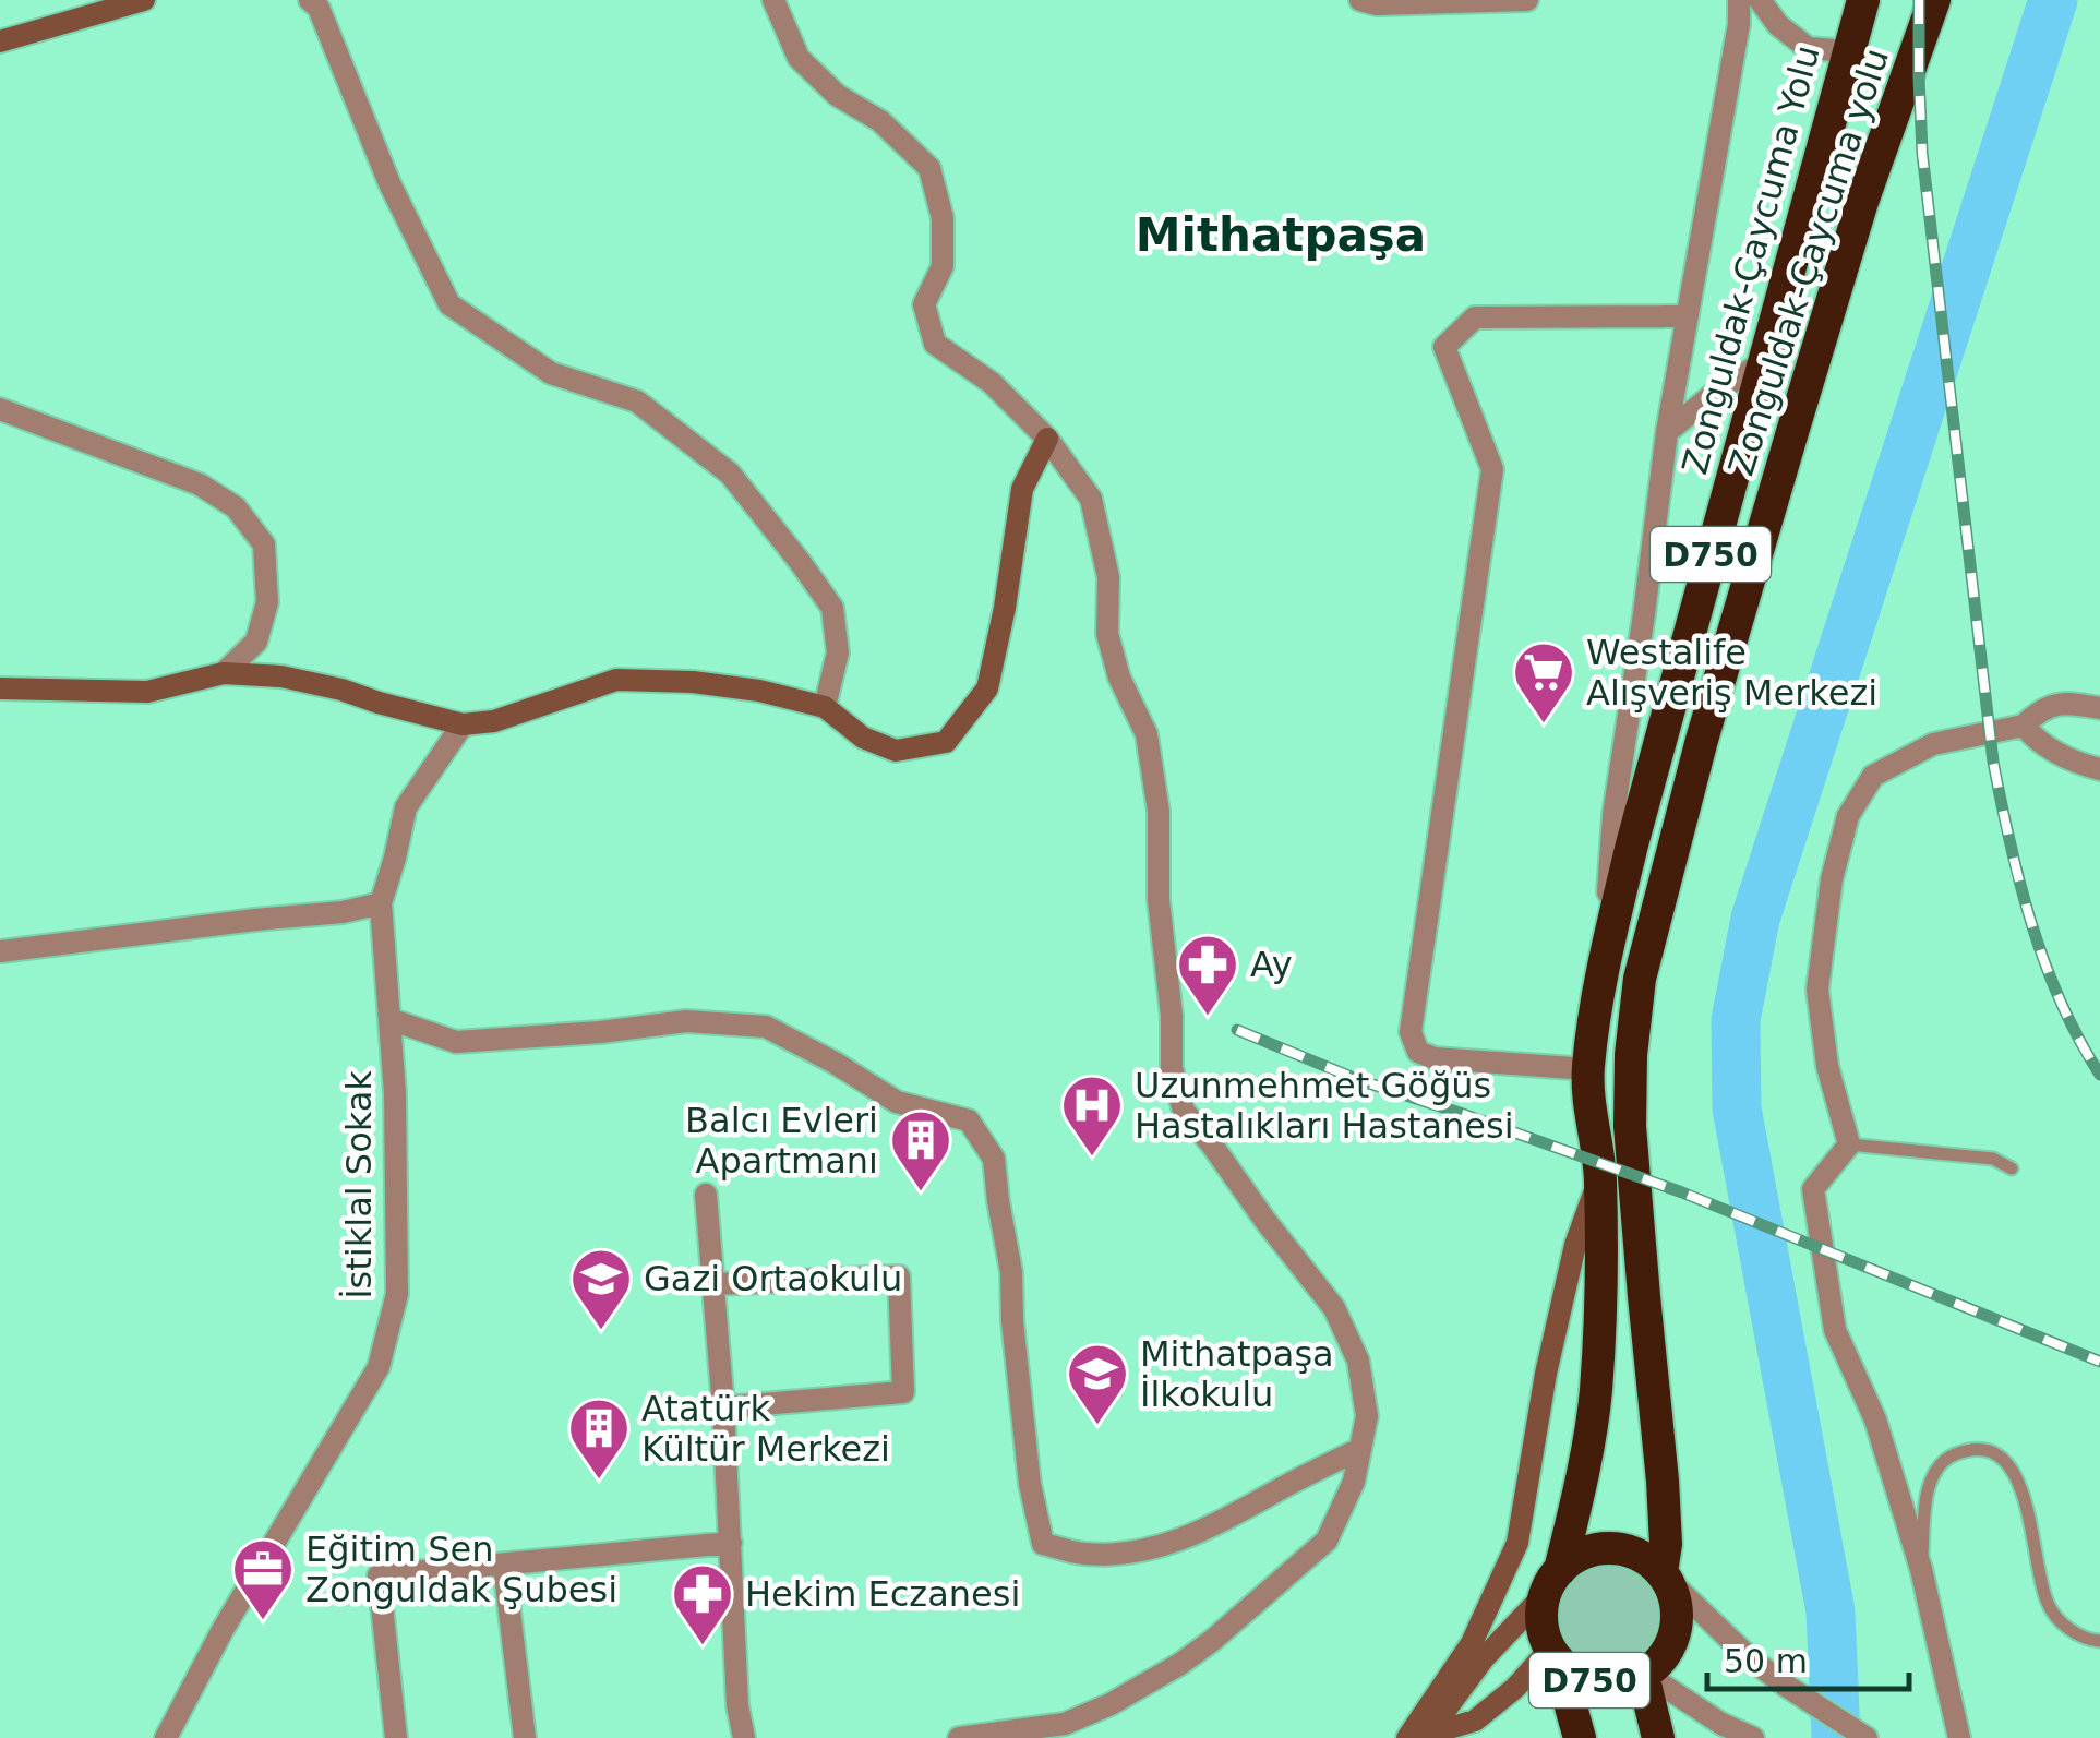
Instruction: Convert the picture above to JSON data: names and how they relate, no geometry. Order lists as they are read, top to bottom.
{
  "streets": {
    "highway": ["Zonguldak-Çaycuma Yolu", "Zonguldak-Çaycuma yolu", "D750"],
    "street": ["İstiklal Sokak"]
  },
  "crossings": [
    ["Zonguldak-Çaycuma Yolu", "D750"],
    ["Zonguldak-Çaycuma yolu", "D750"]
  ],
  "districts": ["Mithatpaşa"],
  "places": {
    "supermarket": ["Westalife Alışveriş Merkezi"],
    "pharmacy": ["Ay", "Hekim Eczanesi"],
    "hospital": ["Uzunmehmet Göğüs Hastalıkları Hastanesi"],
    "building": ["Balcı Evleri Apartmanı", "Atatürk Kültür Merkezi"],
    "school or university": ["Gazi Ortaokulu", "Mithatpaşa İlkokulu"],
    "office": ["Eğitim Sen Zonguldak Şubesi"]
  },
  "scale_bar": "50 m"
}
